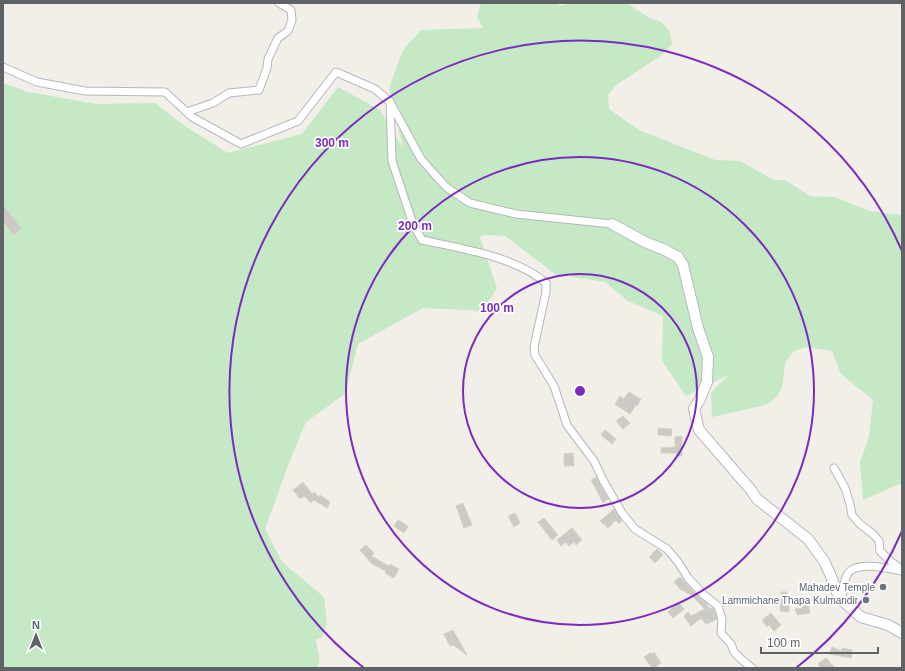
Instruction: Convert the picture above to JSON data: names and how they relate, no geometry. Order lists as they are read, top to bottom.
{
  "places": ["Mahadev Temple", "Lammichane Thapa Kulmandir"],
  "scale_bar": "100 m",
  "north": "top",
  "rings": ["300 m", "200 m", "100 m"]
}
